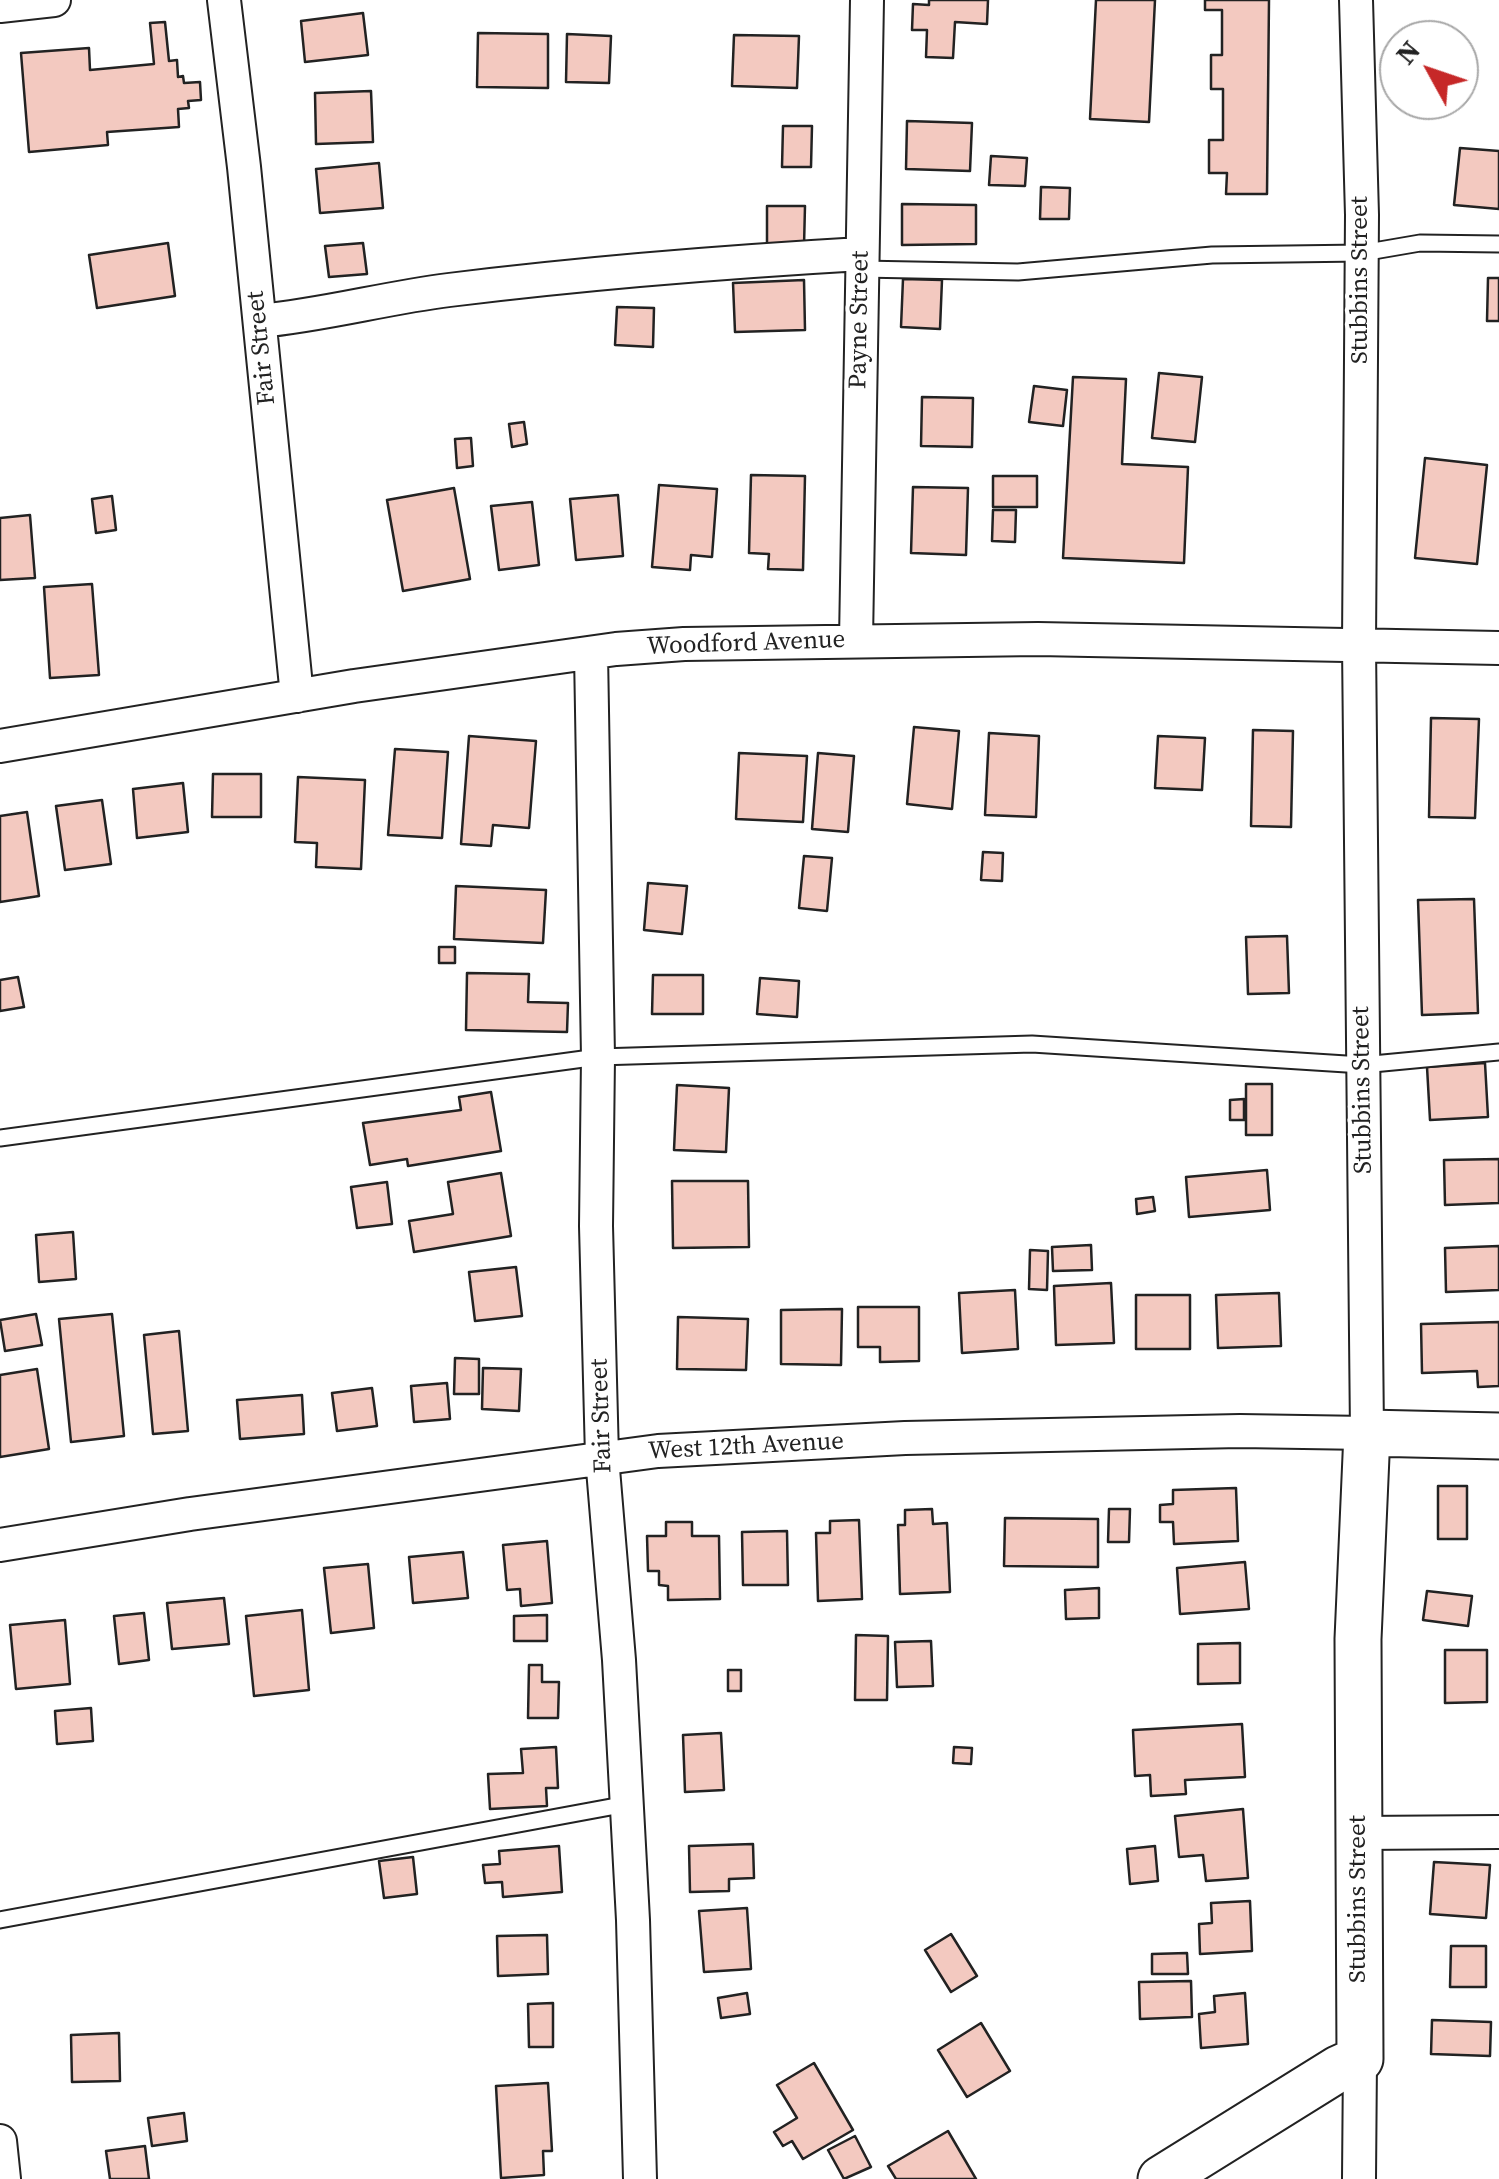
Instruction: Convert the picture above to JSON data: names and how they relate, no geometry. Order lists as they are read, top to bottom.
{
  "streets": {
    "street": [
      "Stubbins Street",
      "Payne Street",
      "Fair Street",
      "Woodford Avenue",
      "West 12th Avenue"
    ]
  },
  "crossings": [
    ["Stubbins Street", "Woodford Avenue"],
    ["Stubbins Street", "West 12th Avenue"],
    ["Payne Street", "Woodford Avenue"],
    ["Fair Street", "Woodford Avenue"],
    ["Fair Street", "West 12th Avenue"]
  ],
  "north": "top left"
}
